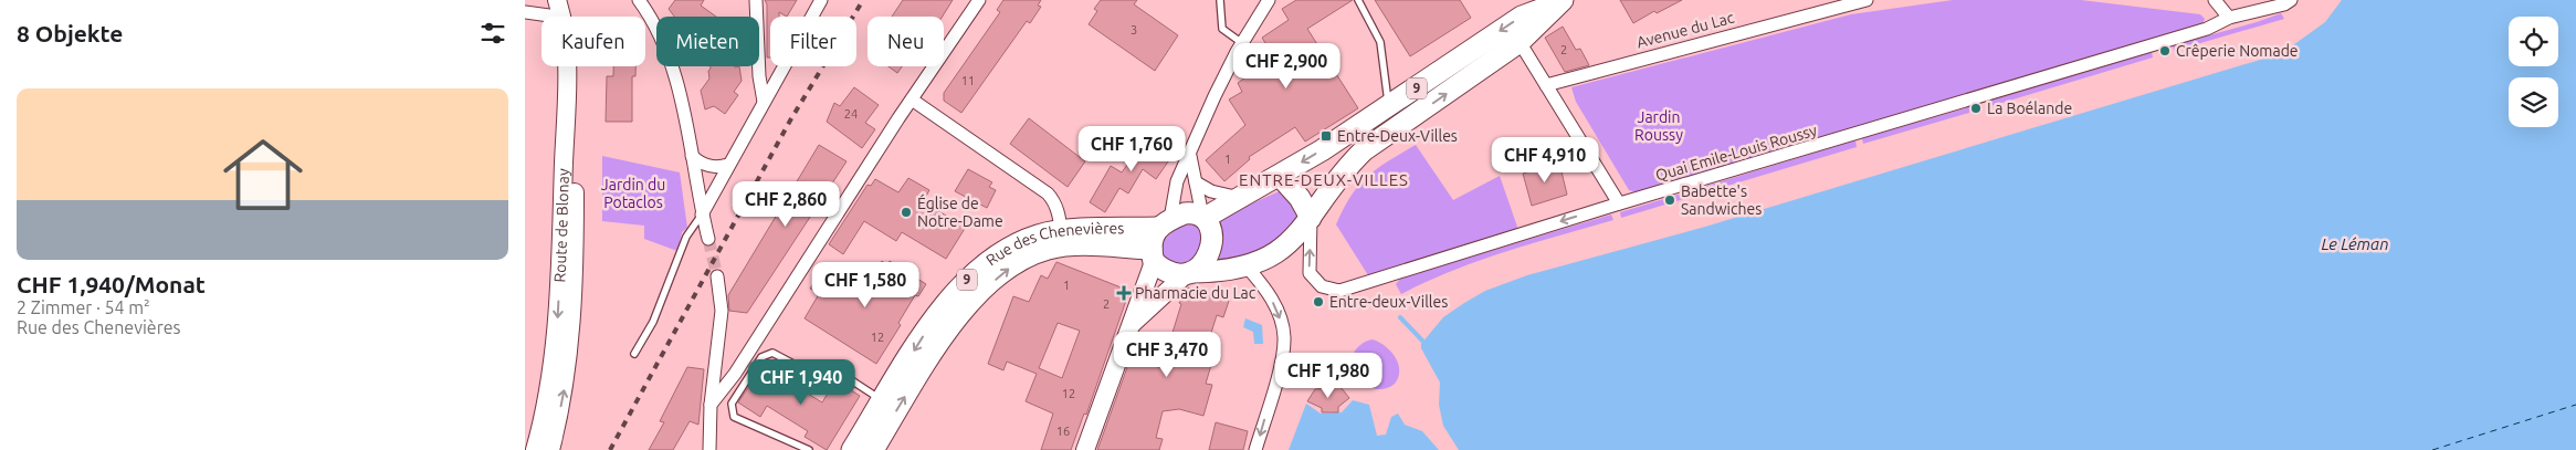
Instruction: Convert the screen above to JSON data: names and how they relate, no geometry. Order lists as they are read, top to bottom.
{
  "streets": {
    "main road": ["9", "Route de Blonay", "Rue des Chenevières"],
    "street": ["Avenue du Lac", "Quai Emile-Louis Roussy"]
  },
  "crossings": [
    ["9", "Quai Emile-Louis Roussy"],
    ["9", "Rue des Chenevières"]
  ],
  "districts": ["ENTRE-DEUX-VILLES"],
  "water": ["Le Léman"],
  "parks": ["Jardin Roussy", "Jardin du Potaclos"],
  "places": {
    "other": [
      "Crêperie Nomade",
      "La Boélande",
      "Babette's Sandwiches",
      "Église de Notre-Dame",
      "Entre-deux-Villes"
    ],
    "transit": ["Entre-Deux-Villes"],
    "health": ["Pharmacie du Lac"]
  },
  "house_numbers": [
    "3",
    "2",
    "11",
    "24",
    "1",
    "1",
    "2",
    "12",
    "12",
    "16"
  ],
  "page": {
    "heading": "8 Objekte",
    "chip": [
      "Kaufen",
      "Mieten",
      "Filter",
      "Neu"
    ],
    "price": [
      "CHF 2,900",
      "CHF 1,760",
      "CHF 4,910",
      "CHF 2,860",
      "CHF 1,580",
      "CHF 3,470",
      "CHF 1,980",
      "CHF 1,940"
    ],
    "list": [
      {
        "name": "CHF 1,940/Monat",
        "note": "2 Zimmer · 54 m² · Rue des Chenevières"
      }
    ]
  }
}
